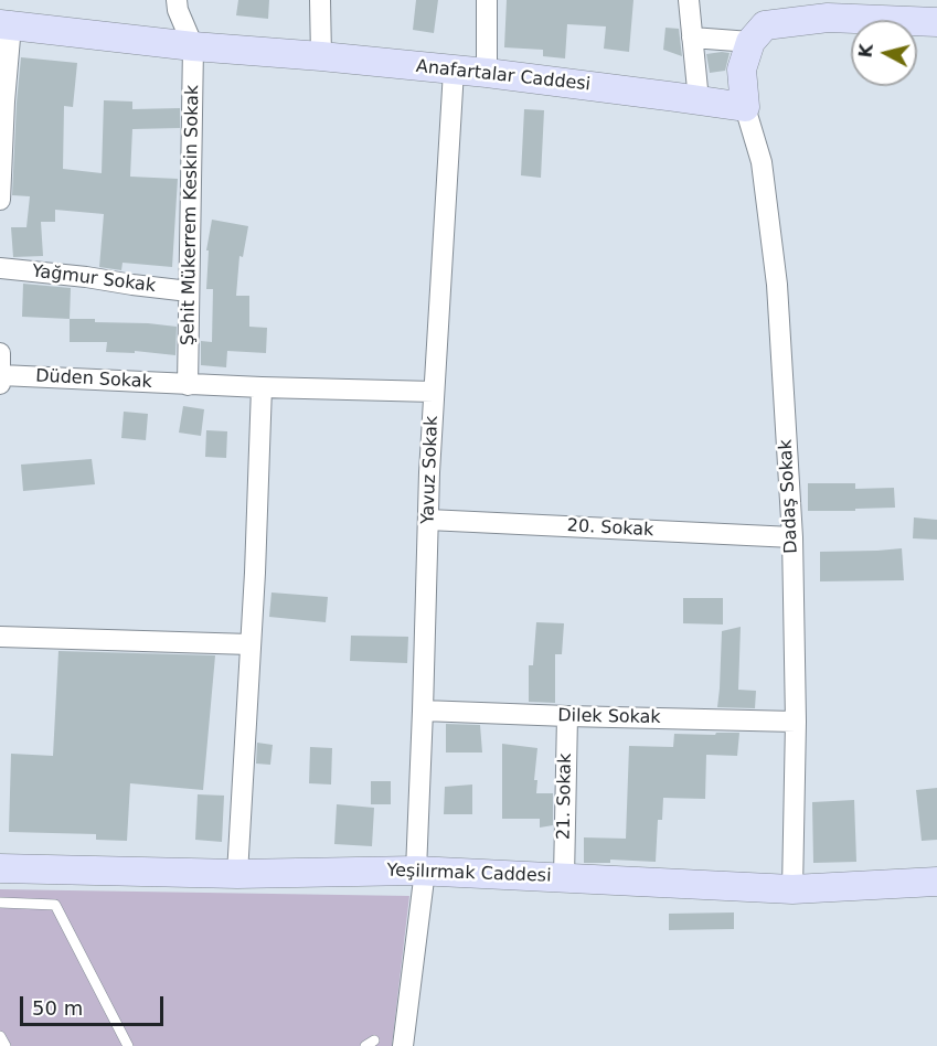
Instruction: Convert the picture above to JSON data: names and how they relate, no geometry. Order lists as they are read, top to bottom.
{
  "streets": {
    "street": [
      "Anafartalar Caddesi",
      "Şehit Mükerrem Keskin Sokak",
      "Yağmur Sokak",
      "Düden Sokak",
      "Yavuz Sokak",
      "Dadaş Sokak",
      "20. Sokak",
      "Dilek Sokak",
      "21. Sokak",
      "Yeşilırmak Caddesi"
    ]
  },
  "crossings": [
    ["Anafartalar Caddesi", "Şehit Mükerrem Keskin Sokak"],
    ["Anafartalar Caddesi", "Yavuz Sokak"],
    ["Anafartalar Caddesi", "Dadaş Sokak"],
    ["Şehit Mükerrem Keskin Sokak", "Yağmur Sokak"],
    ["Şehit Mükerrem Keskin Sokak", "Düden Sokak"],
    ["Yavuz Sokak", "20. Sokak"],
    ["Yavuz Sokak", "Dilek Sokak"],
    ["Yavuz Sokak", "Yeşilırmak Caddesi"],
    ["Dadaş Sokak", "20. Sokak"],
    ["Dadaş Sokak", "Dilek Sokak"],
    ["Dadaş Sokak", "Yeşilırmak Caddesi"],
    ["Dilek Sokak", "21. Sokak"],
    ["21. Sokak", "Yeşilırmak Caddesi"]
  ],
  "scale_bar": "50 m",
  "north": "left"
}
